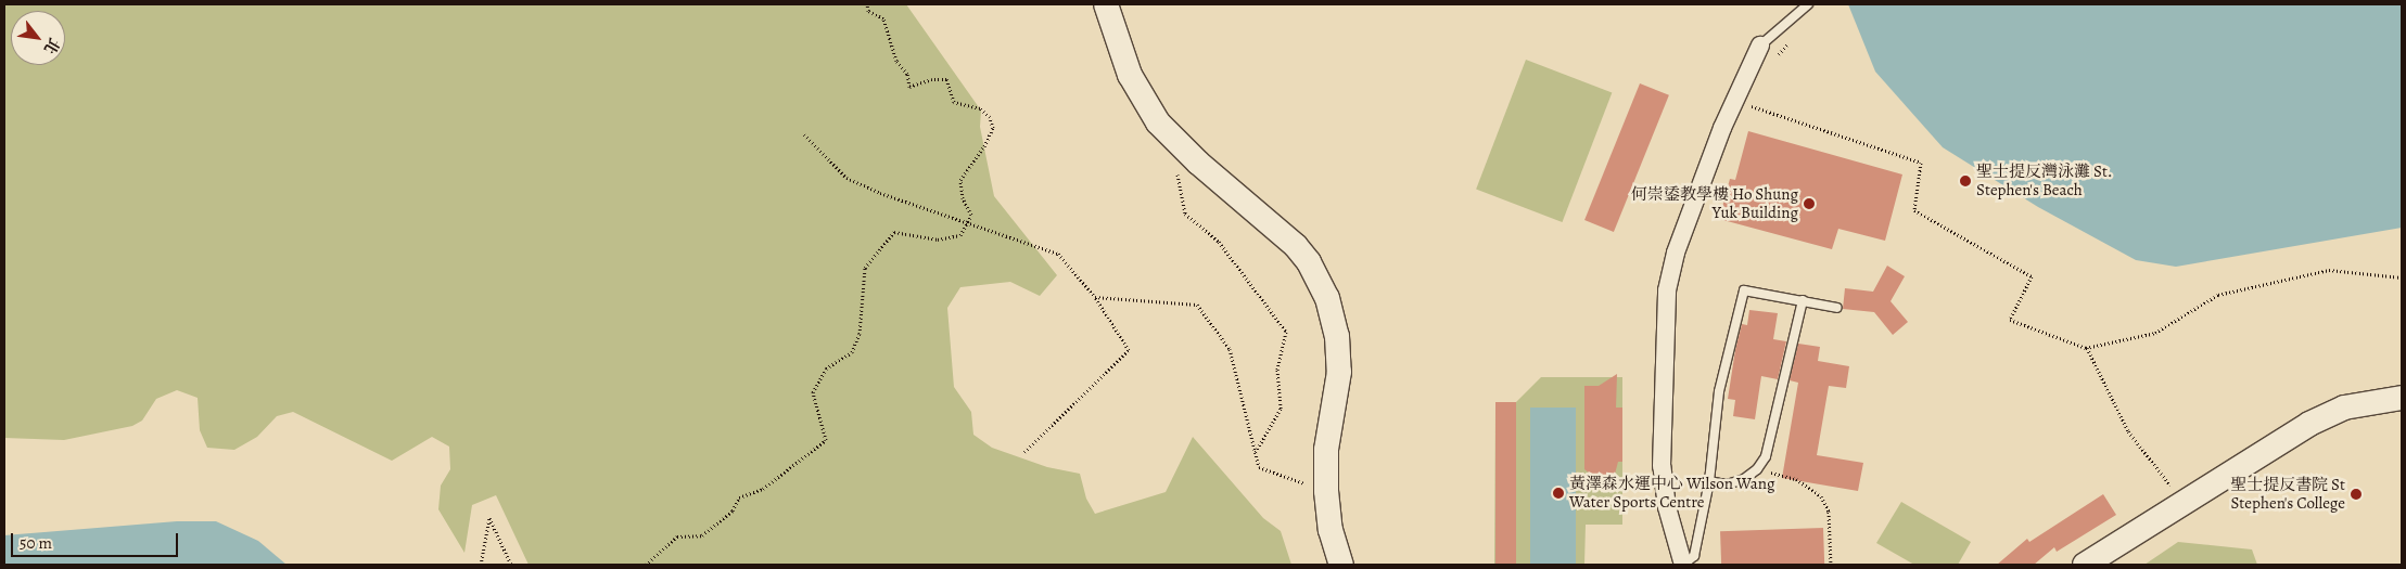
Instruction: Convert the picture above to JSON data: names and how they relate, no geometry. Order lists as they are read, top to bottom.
{
  "places": [
    "聖士提反灣泳灘 St. Stephen's Beach",
    "何崇鋈教學樓 Ho Shung Yuk Building",
    "黃澤森水運中心 Wilson Wang Water Sports Centre",
    "聖士提反書院 St Stephen's College"
  ],
  "scale_bar": "50 m",
  "north": "bottom right"
}
